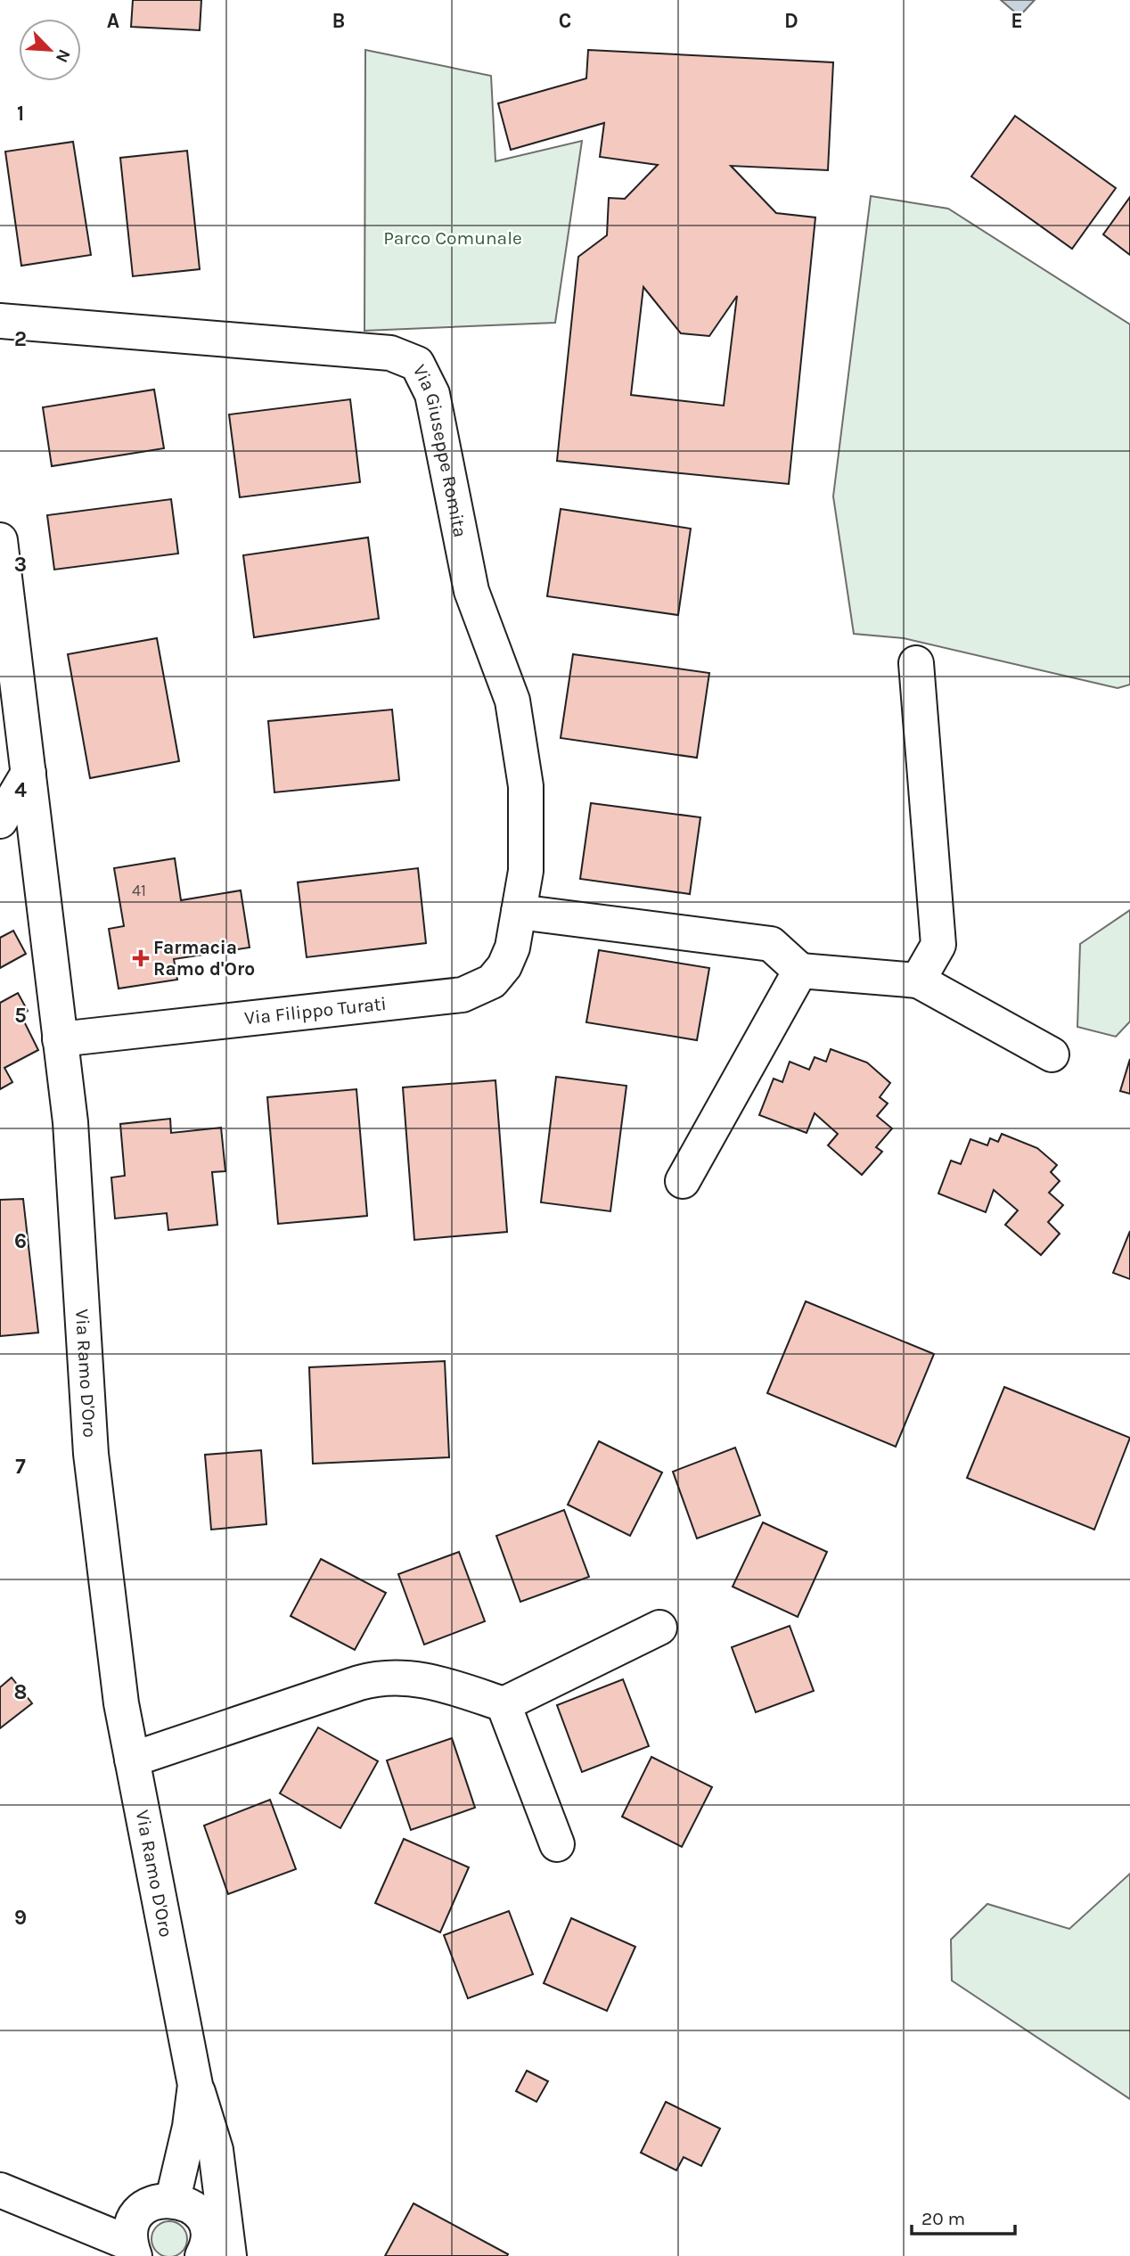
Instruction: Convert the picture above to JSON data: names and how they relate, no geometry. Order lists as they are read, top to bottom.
{
  "streets": {
    "street": ["Via Giuseppe Romita", "Via Filippo Turati", "Via Ramo D'Oro"]
  },
  "crossings": [
    ["Via Giuseppe Romita", "Via Filippo Turati"],
    ["Via Filippo Turati", "Via Ramo D'Oro"]
  ],
  "parks": ["Parco Comunale"],
  "places": {
    "health": ["Farmacia Ramo d'Oro"]
  },
  "house_numbers": ["41"],
  "scale_bar": "20 m",
  "north": "bottom right",
  "grid": {
    "columns": [
      "A",
      "B",
      "C",
      "D",
      "E"
    ],
    "rows": [
      "1",
      "2",
      "3",
      "4",
      "5",
      "6",
      "7",
      "8",
      "9"
    ]
  }
}
